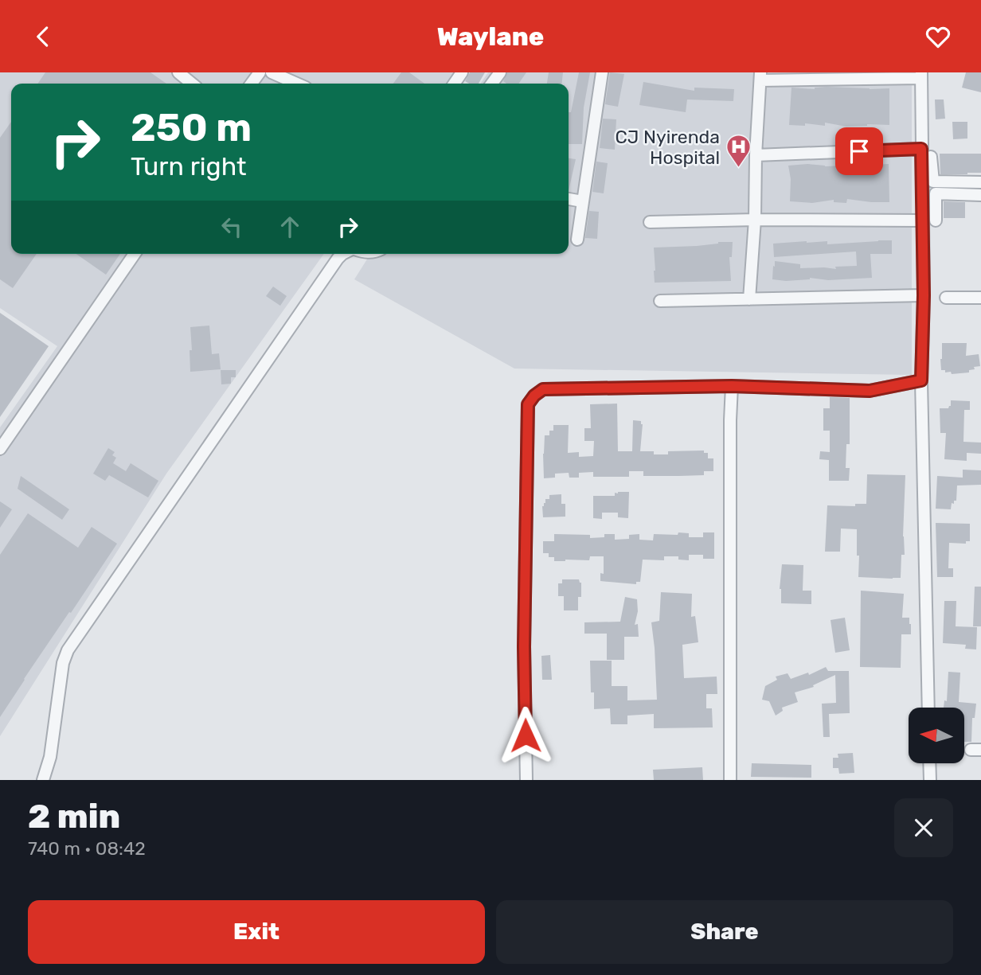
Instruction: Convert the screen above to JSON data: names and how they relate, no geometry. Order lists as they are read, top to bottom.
{
  "places": {
    "hospital": ["CJ Nyirenda Hospital"]
  },
  "north": "left",
  "page": {
    "header": "Waylane",
    "turn": ["250 m", "Turn right"],
    "heading": ["2 min", "740 m · 08:42"],
    "buttons": ["Exit", "Share"]
  }
}
